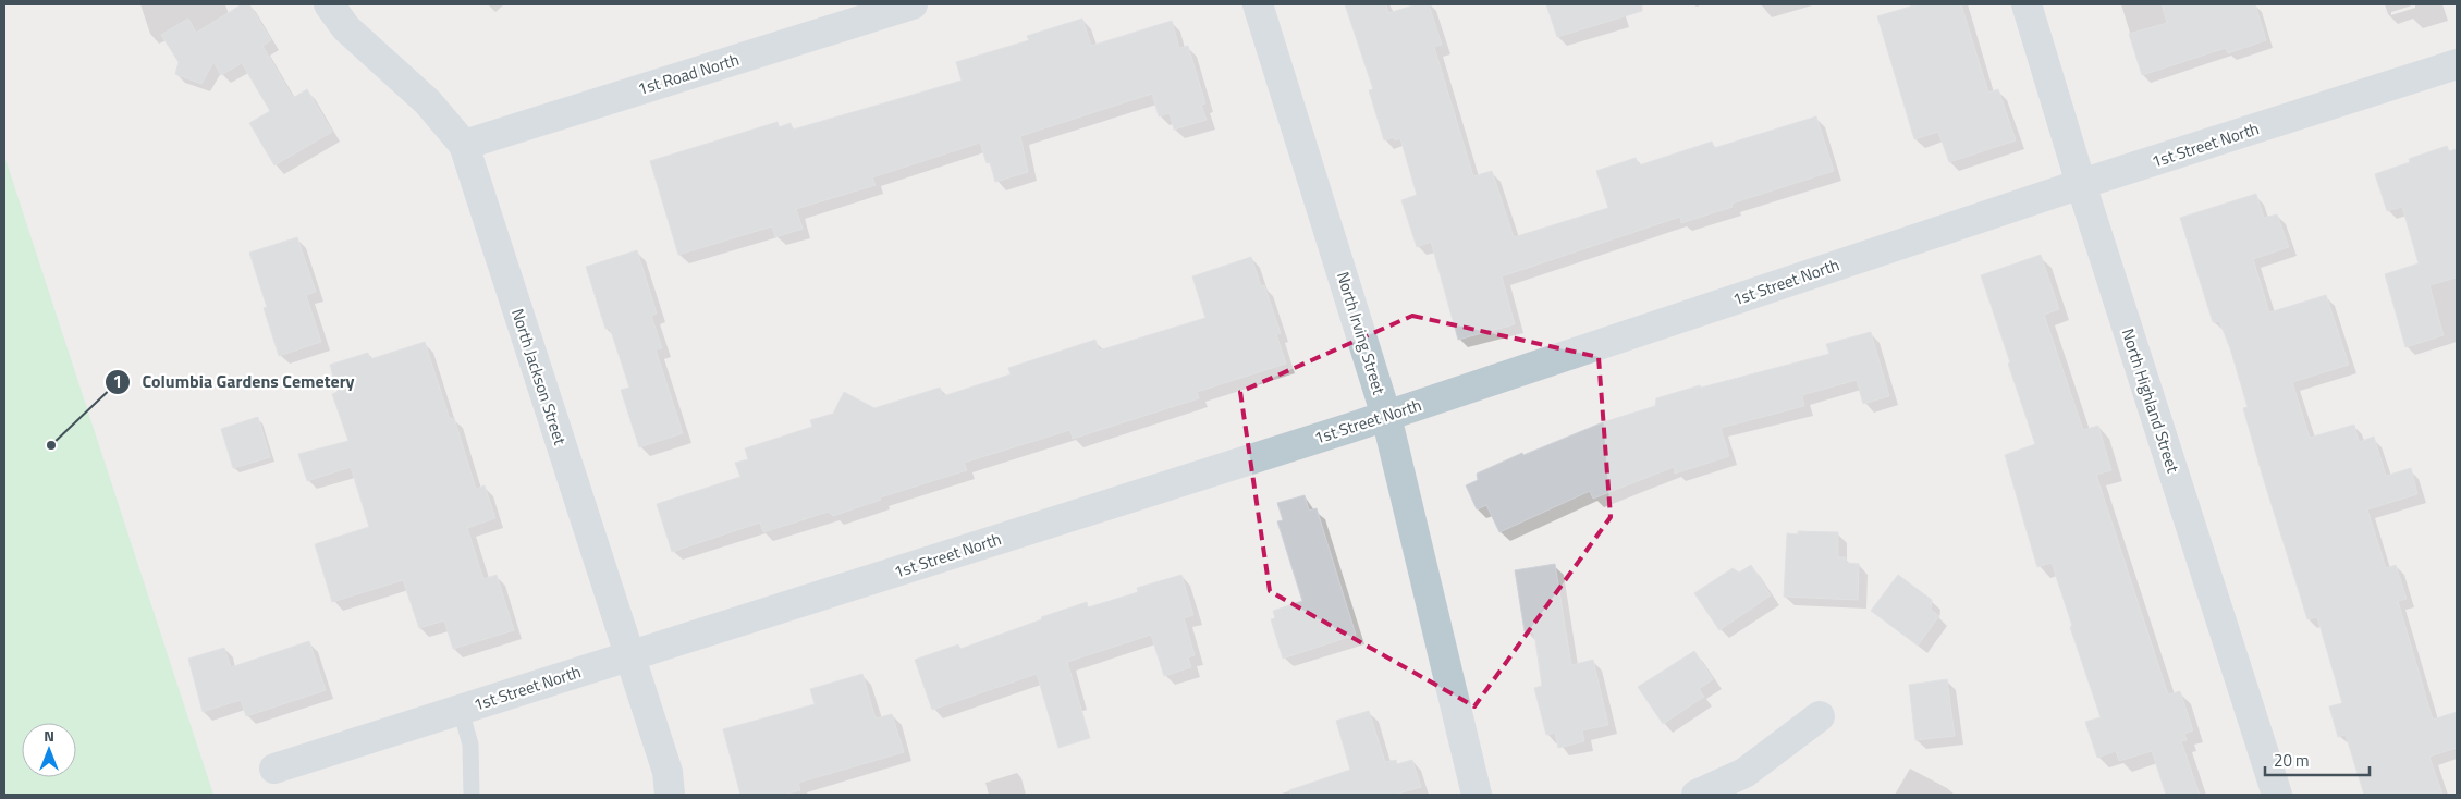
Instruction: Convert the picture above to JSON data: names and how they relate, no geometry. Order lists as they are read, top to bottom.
{
  "streets": {
    "street": [
      "1st Road North",
      "1st Street North",
      "North Irving Street",
      "North Jackson Street",
      "North Highland Street"
    ]
  },
  "crossings": [
    ["1st Road North", "North Jackson Street"],
    ["1st Street North", "North Irving Street"],
    ["1st Street North", "North Jackson Street"],
    ["1st Street North", "North Highland Street"]
  ],
  "places": ["Columbia Gardens Cemetery"],
  "scale_bar": "20 m",
  "north": "top"
}
